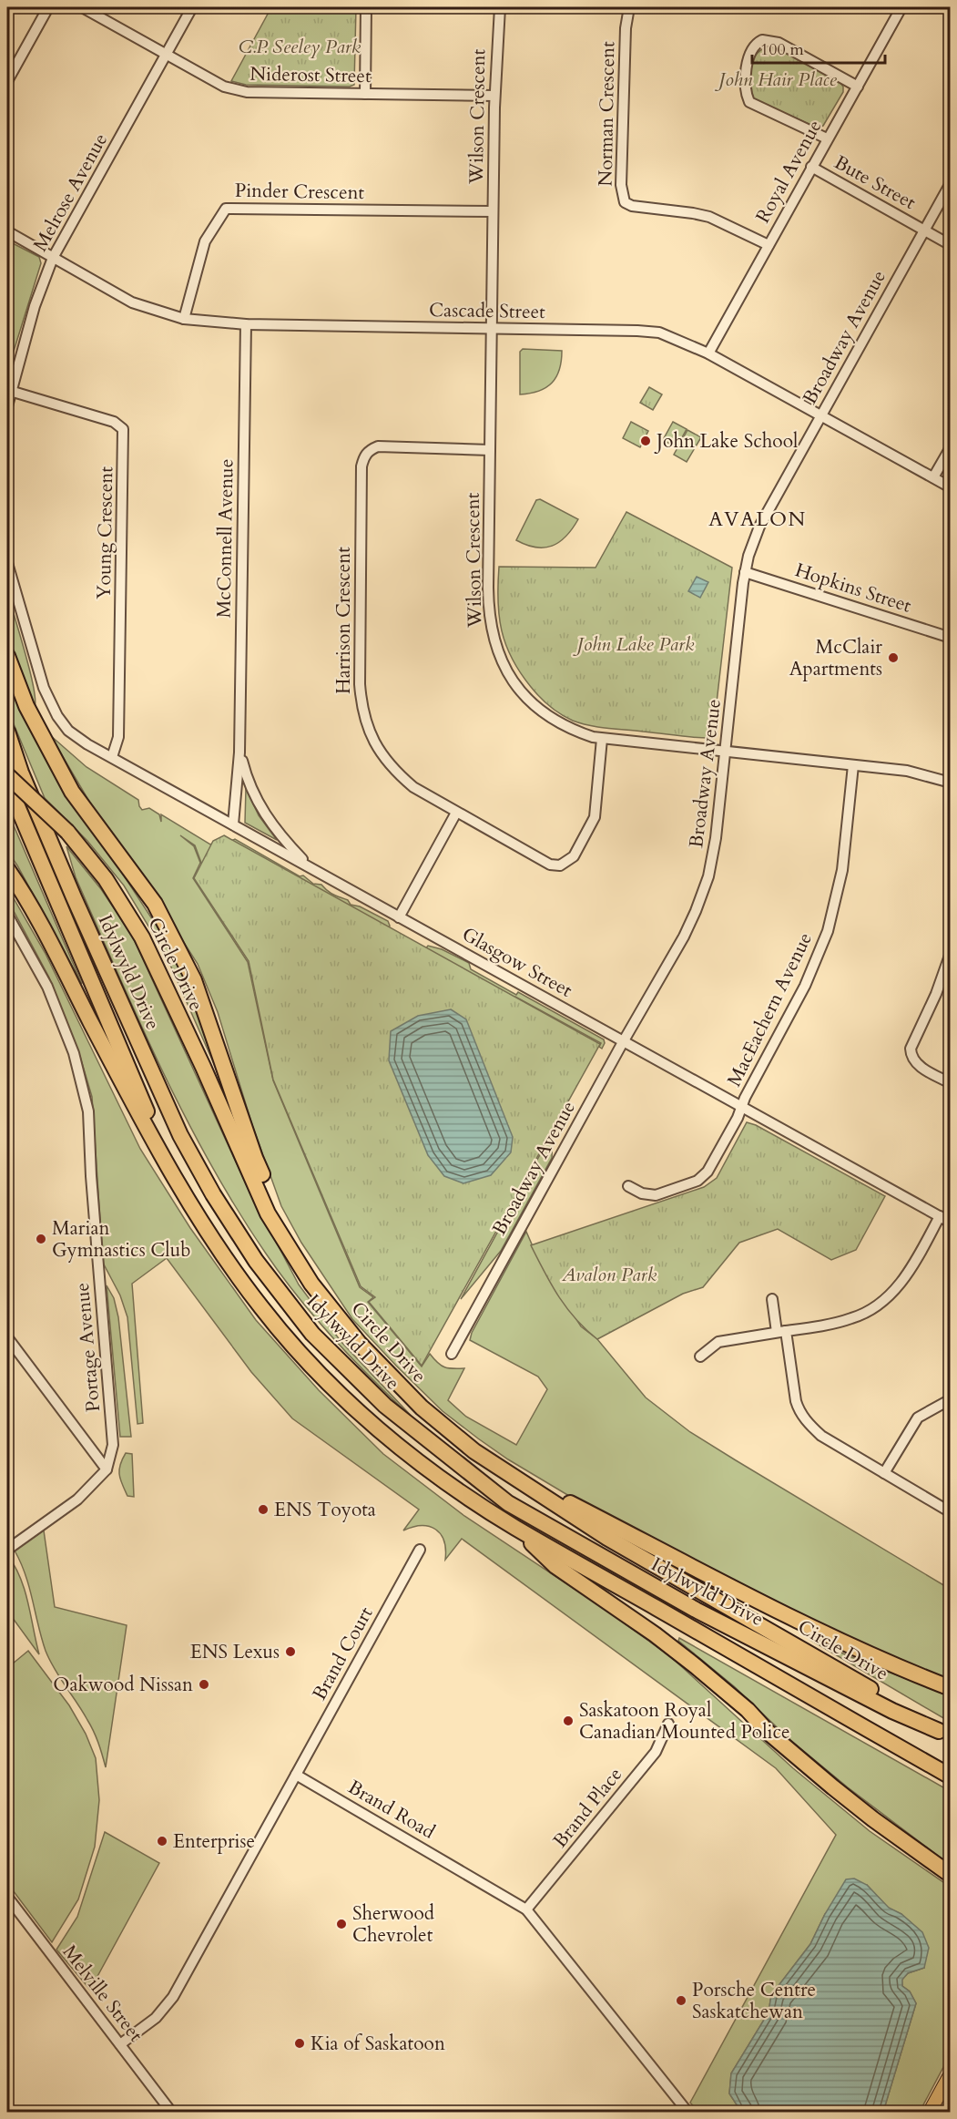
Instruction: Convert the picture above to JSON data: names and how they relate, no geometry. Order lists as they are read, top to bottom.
{
  "streets": {
    "highway": ["Circle Drive", "Idylwyld Drive"],
    "street": [
      "Niderost Street",
      "Norman Crescent",
      "Wilson Crescent",
      "Royal Avenue",
      "Bute Street",
      "Pinder Crescent",
      "Melrose Avenue",
      "Cascade Street",
      "Broadway Avenue",
      "Young Crescent",
      "McConnell Avenue",
      "Hopkins Street",
      "Harrison Crescent",
      "Glasgow Street",
      "MacEachern Avenue",
      "Portage Avenue",
      "Brand Court",
      "Brand Place",
      "Brand Road",
      "Melville Street"
    ]
  },
  "crossings": [
    ["Niderost Street", "Wilson Crescent"],
    ["Niderost Street", "Melrose Avenue"],
    ["Norman Crescent", "Royal Avenue"],
    ["Wilson Crescent", "Pinder Crescent"],
    ["Wilson Crescent", "Cascade Street"],
    ["Wilson Crescent", "Broadway Avenue"],
    ["Wilson Crescent", "Harrison Crescent"],
    ["Wilson Crescent", "MacEachern Avenue"],
    ["Royal Avenue", "Bute Street"],
    ["Royal Avenue", "Cascade Street"],
    ["Bute Street", "Broadway Avenue"],
    ["Pinder Crescent", "Cascade Street"],
    ["Melrose Avenue", "Cascade Street"],
    ["Melrose Avenue", "Young Crescent"],
    ["Cascade Street", "Broadway Avenue"],
    ["Cascade Street", "McConnell Avenue"],
    ["Broadway Avenue", "Hopkins Street"],
    ["Broadway Avenue", "Glasgow Street"],
    ["Young Crescent", "Glasgow Street"],
    ["McConnell Avenue", "Glasgow Street"],
    ["Glasgow Street", "MacEachern Avenue"],
    ["Circle Drive", "Idylwyld Drive"],
    ["Brand Court", "Brand Road"],
    ["Brand Place", "Brand Road"]
  ],
  "districts": ["AVALON"],
  "parks": [
    "C.P. Seeley Park",
    "John Hair Place",
    "John Lake Park",
    "Avalon Park"
  ],
  "places": [
    "John Lake School",
    "McClair Apartments",
    "Marian Gymnastics Club",
    "ENS Toyota",
    "ENS Lexus",
    "Oakwood Nissan",
    "Saskatoon Royal Canadian Mounted Police",
    "Enterprise",
    "Sherwood Chevrolet",
    "Porsche Centre Saskatchewan",
    "Kia of Saskatoon"
  ],
  "scale_bar": "100 m"
}
